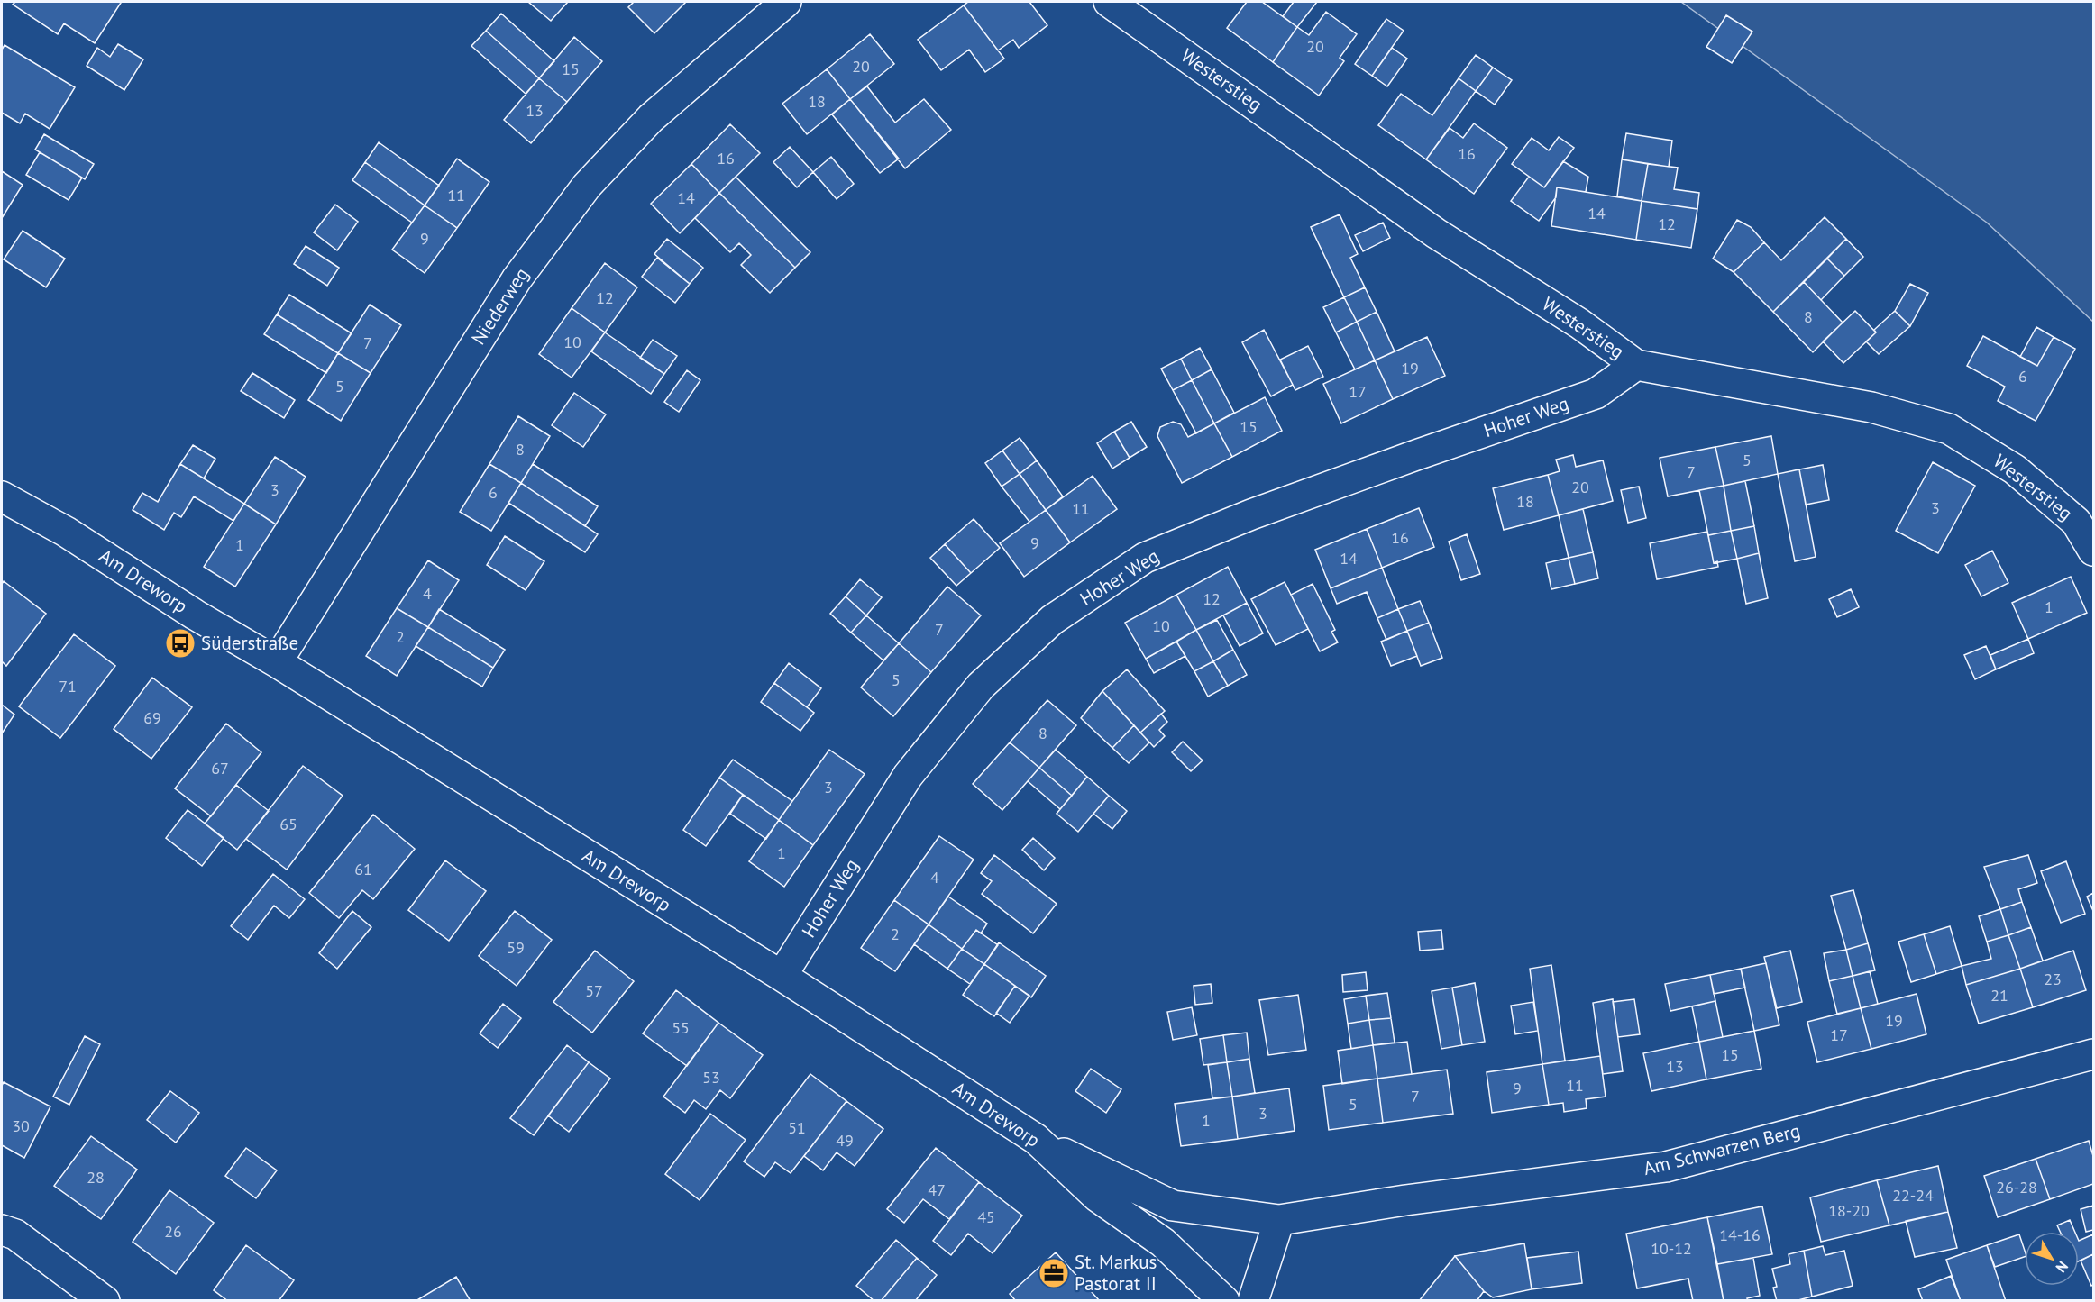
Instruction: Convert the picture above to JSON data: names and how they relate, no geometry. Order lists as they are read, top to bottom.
{
  "streets": {
    "street": [
      "Westerstieg",
      "Niederweg",
      "Hoher Weg",
      "Am Dreworp",
      "Am Schwarzen Berg"
    ]
  },
  "crossings": [
    ["Westerstieg", "Hoher Weg"],
    ["Niederweg", "Am Dreworp"],
    ["Hoher Weg", "Am Dreworp"],
    ["Am Dreworp", "Am Schwarzen Berg"]
  ],
  "places": {
    "bus stop": ["Süderstraße"],
    "office": ["St. Markus Pastorat II"]
  },
  "house_numbers": [
    "20",
    "20",
    "15",
    "18",
    "13",
    "16",
    "16",
    "11",
    "14",
    "14",
    "12",
    "9",
    "12",
    "8",
    "10",
    "7",
    "19",
    "6",
    "5",
    "17",
    "15",
    "8",
    "5",
    "7",
    "20",
    "3",
    "6",
    "18",
    "3",
    "11",
    "16",
    "9",
    "1",
    "14",
    "4",
    "12",
    "1",
    "10",
    "7",
    "2",
    "5",
    "71",
    "69",
    "8",
    "67",
    "3",
    "65",
    "1",
    "61",
    "4",
    "2",
    "59",
    "23",
    "57",
    "21",
    "19",
    "55",
    "17",
    "15",
    "13",
    "53",
    "11",
    "9",
    "7",
    "5",
    "3",
    "1",
    "30",
    "51",
    "49",
    "28",
    "26-28",
    "47",
    "22-24",
    "18-20",
    "45",
    "26",
    "14-16",
    "10-12"
  ],
  "north": "bottom right"
}
